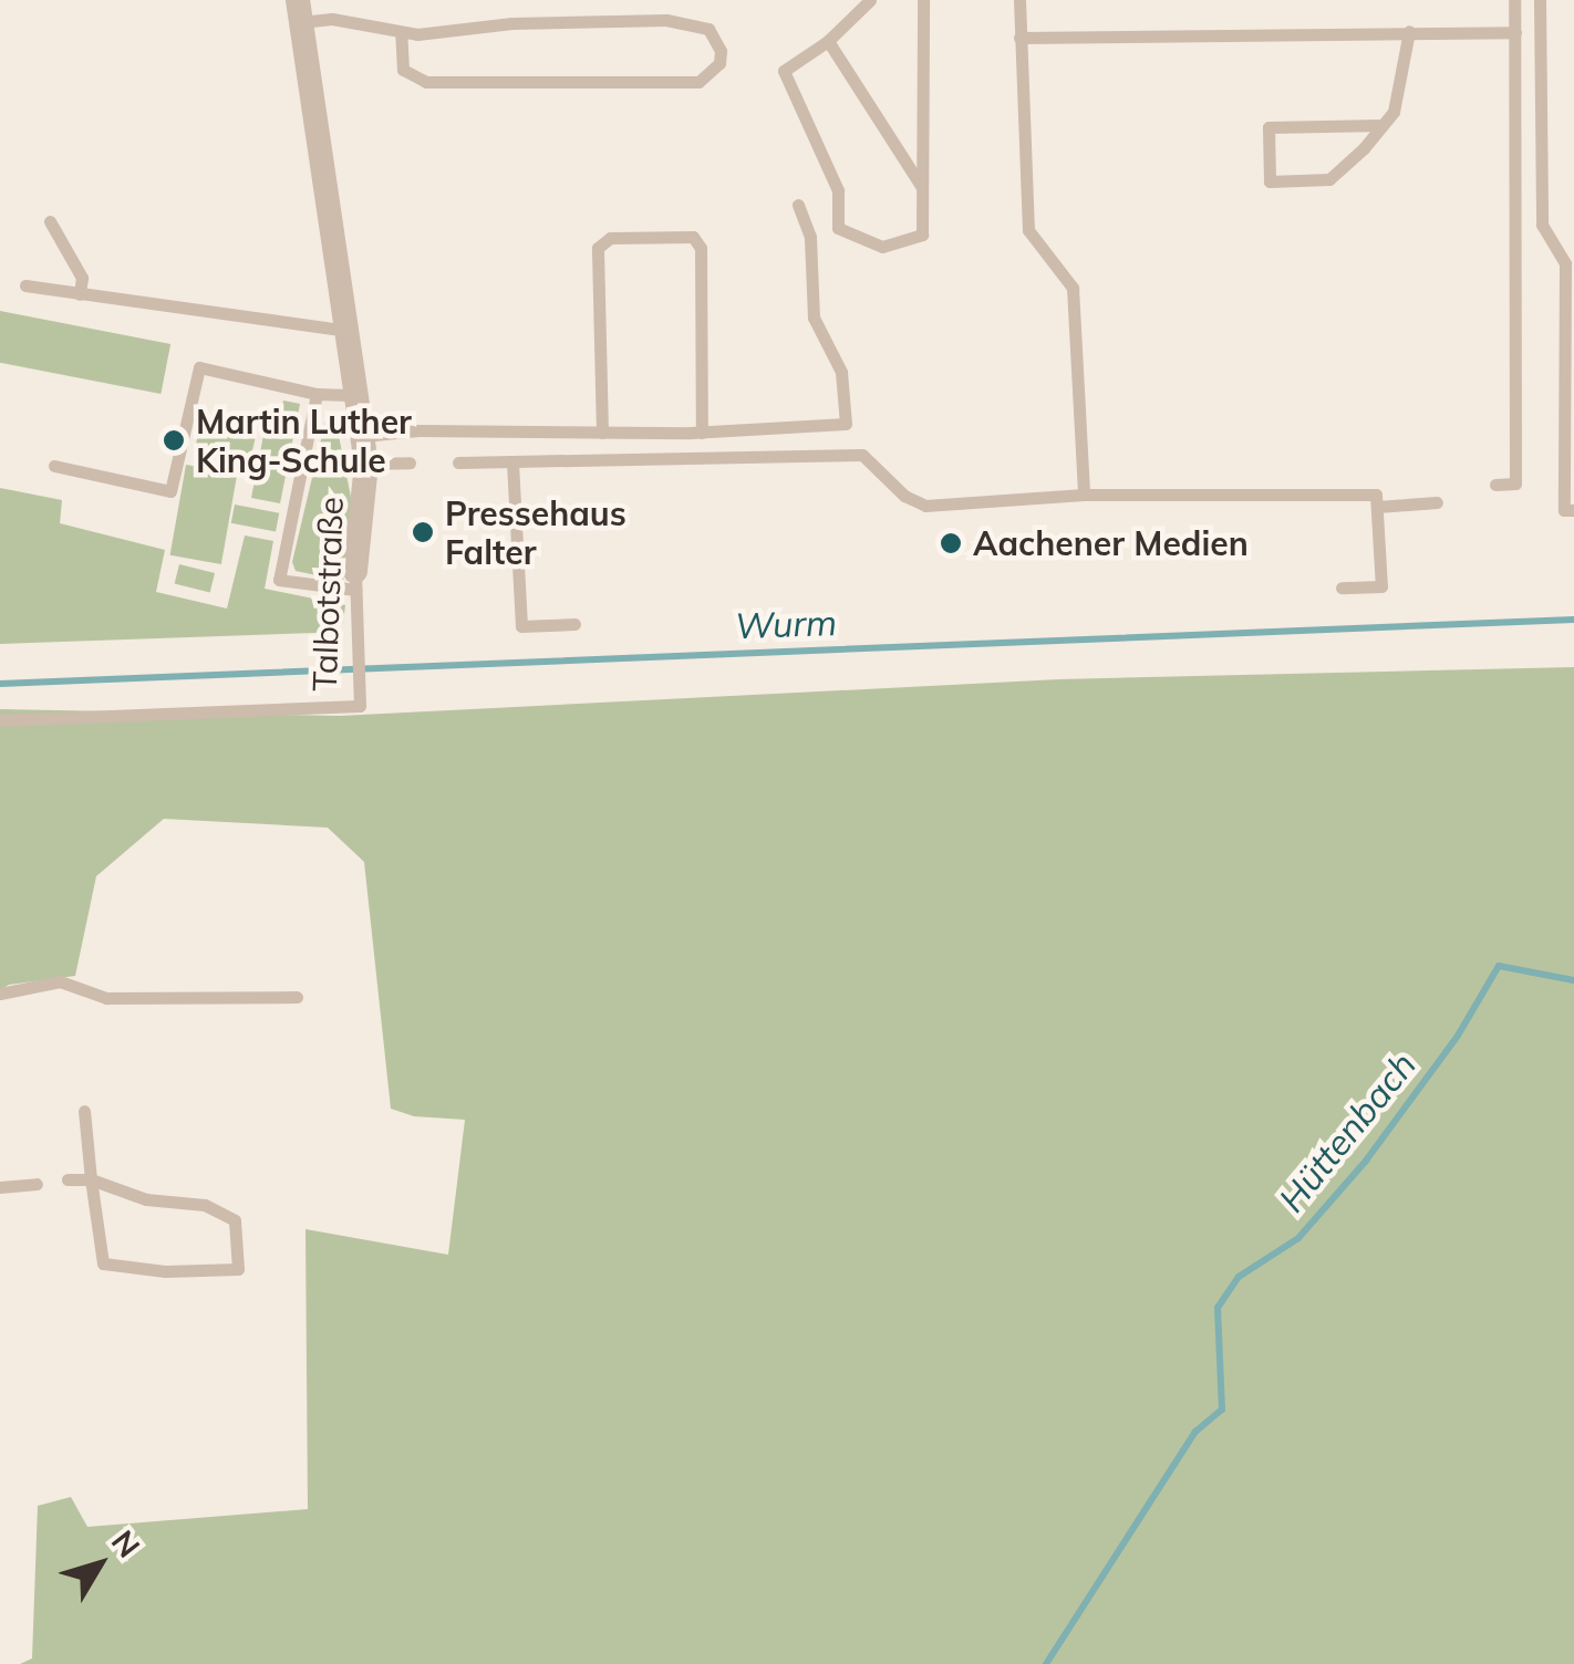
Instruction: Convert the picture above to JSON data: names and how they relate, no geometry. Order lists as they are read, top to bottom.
{
  "streets": {
    "street": ["Talbotstraße"]
  },
  "water": ["Wurm", "Hüttenbach"],
  "places": ["Martin Luther King-Schule", "Pressehaus Falter", "Aachener Medien"],
  "north": "top right"
}
